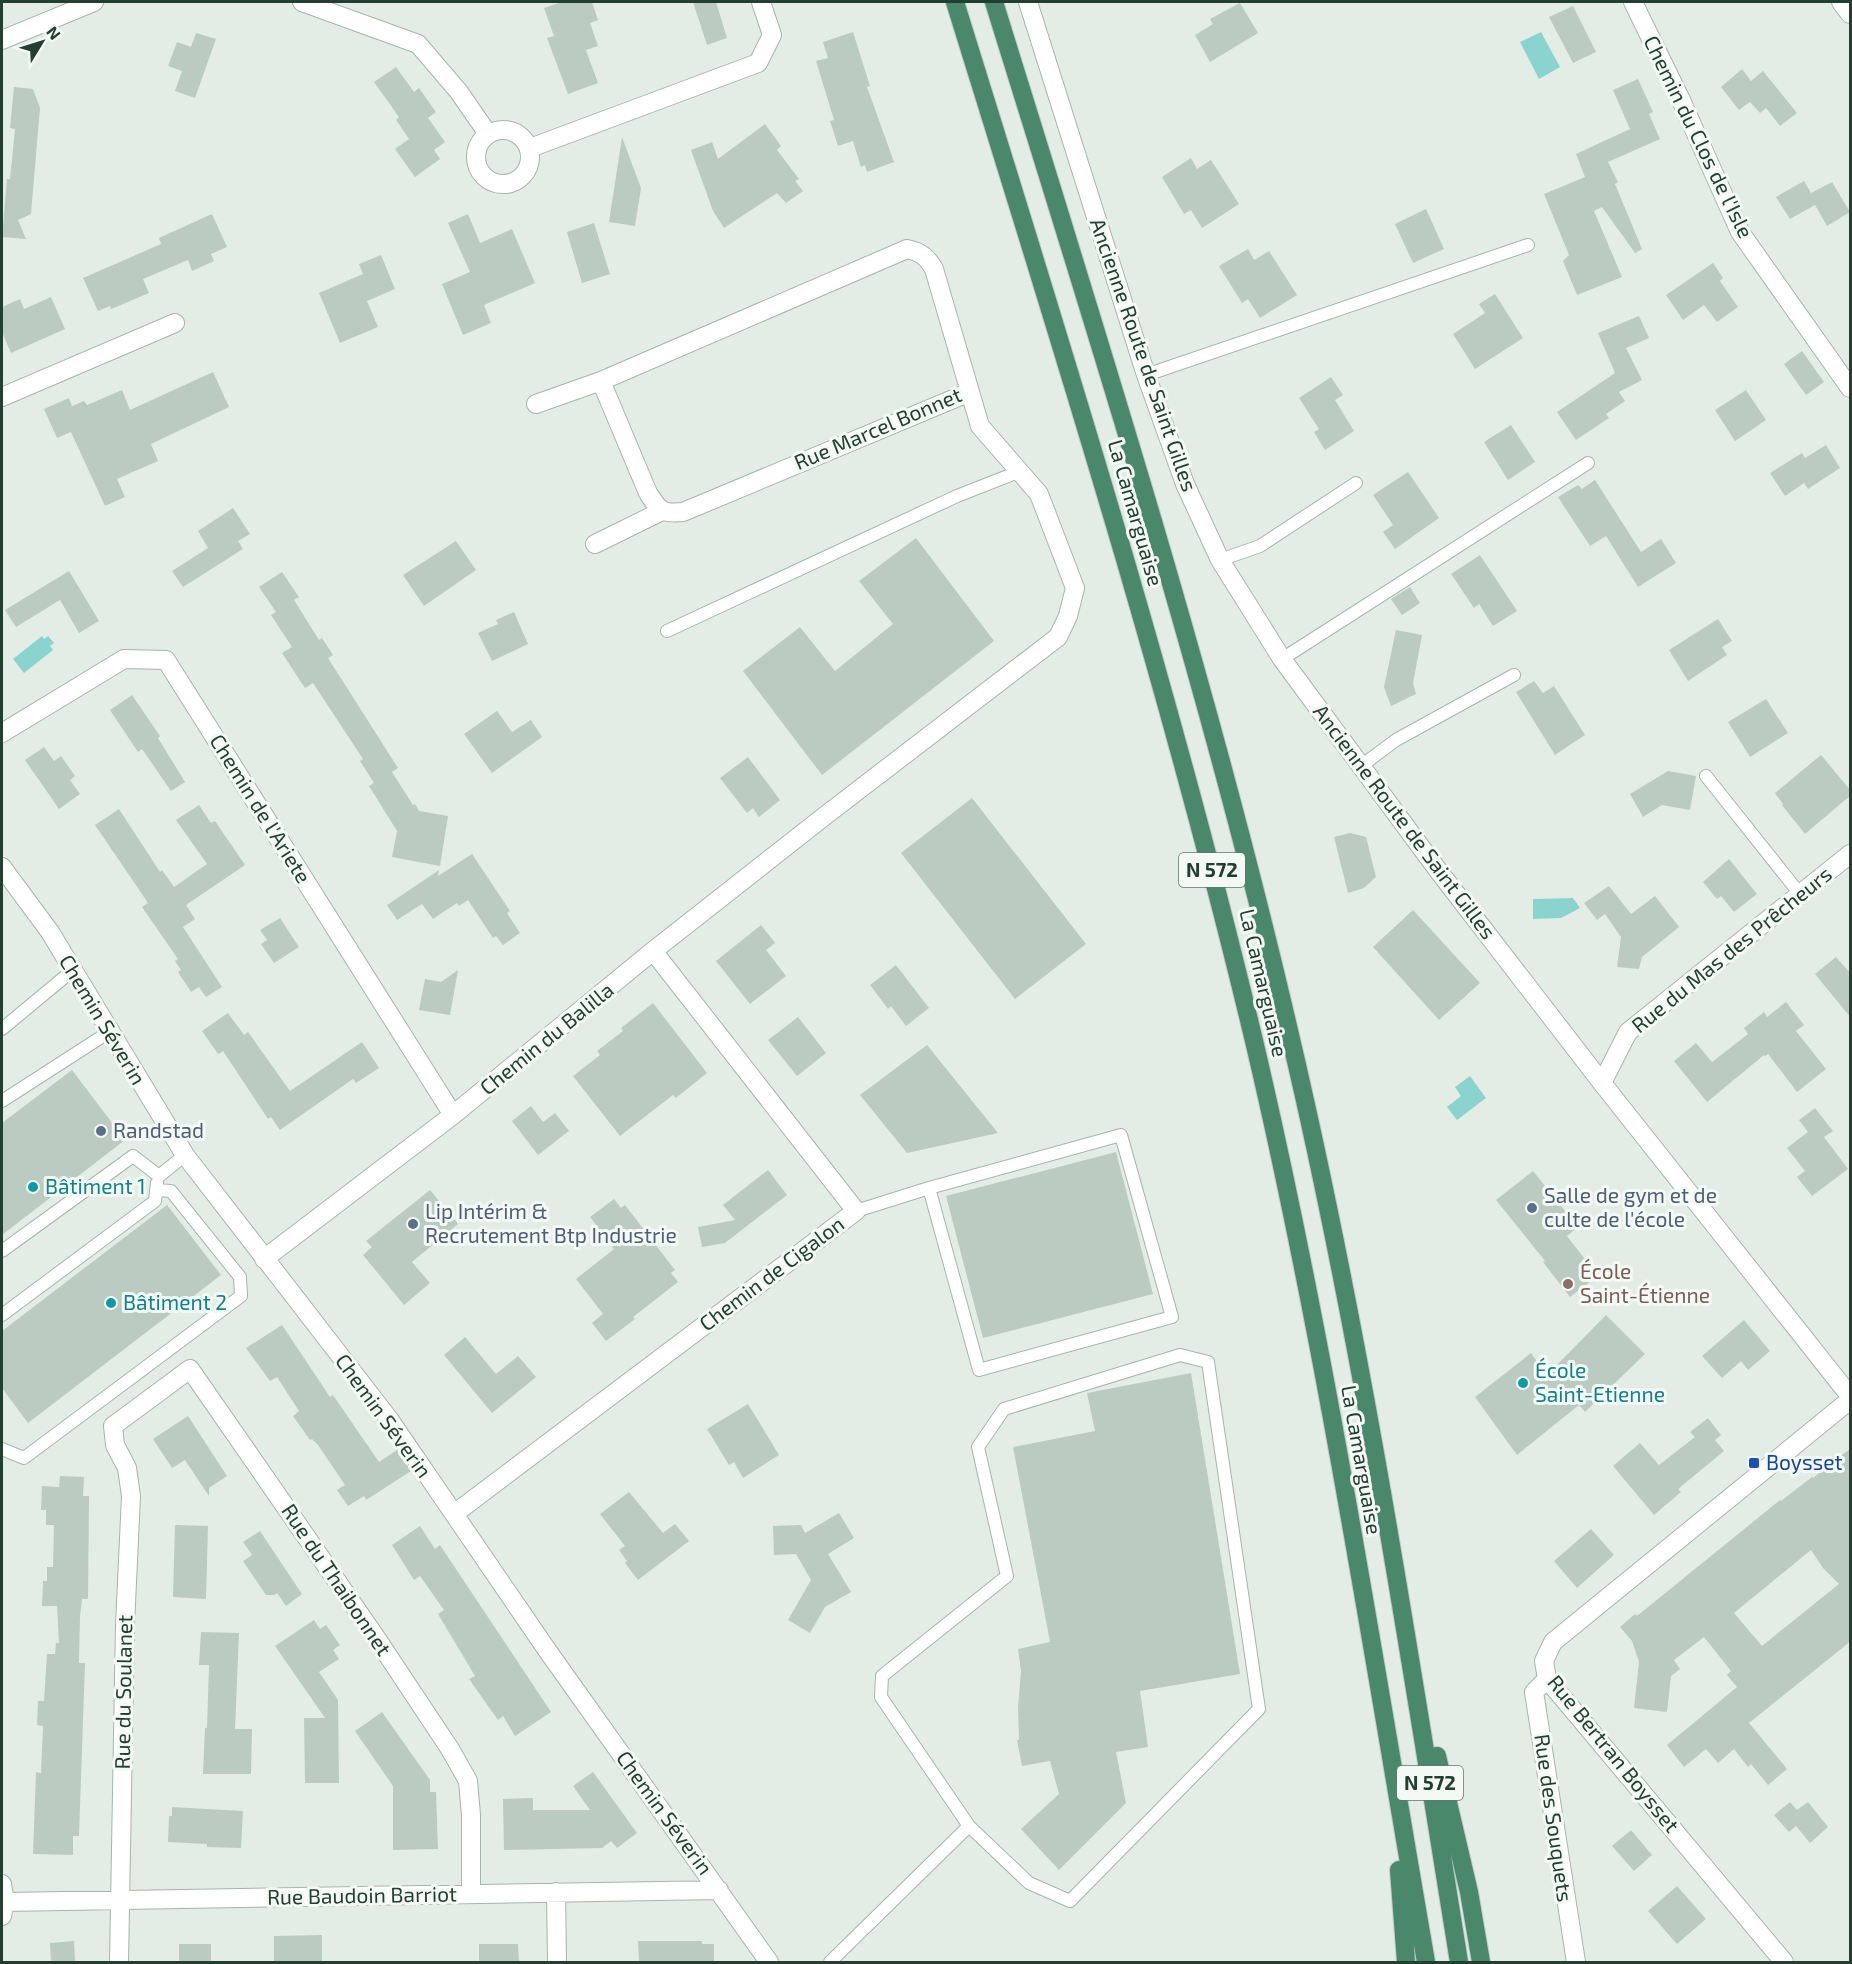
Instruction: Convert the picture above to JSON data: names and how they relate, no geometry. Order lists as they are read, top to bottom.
{
  "streets": {
    "highway": ["La Camarguaise", "N 572"],
    "street": [
      "Chemin du Clos de l'Isle",
      "Ancienne Route de Saint Gilles",
      "Rue Marcel Bonnet",
      "Chemin de l'Ariete",
      "Rue du Mas des Prêcheurs",
      "Chemin Séverin",
      "Chemin du Balilla",
      "Chemin de Cigalon",
      "Rue du Thaibonnet",
      "Rue du Soulanet",
      "Rue Bertran Boysset",
      "Rue des Souquets",
      "Rue Baudoin Barriot"
    ]
  },
  "crossings": [
    ["Ancienne Route de Saint Gilles", "Rue du Mas des Prêcheurs"],
    ["Ancienne Route de Saint Gilles", "Rue Bertran Boysset"],
    ["Rue Marcel Bonnet", "Chemin du Balilla"],
    ["Chemin de l'Ariete", "Chemin du Balilla"],
    ["Chemin Séverin", "Chemin du Balilla"],
    ["Chemin Séverin", "Chemin de Cigalon"],
    ["Chemin Séverin", "Rue Baudoin Barriot"],
    ["Chemin du Balilla", "Chemin de Cigalon"],
    ["Rue du Thaibonnet", "Rue du Soulanet"],
    ["Rue du Thaibonnet", "Rue Baudoin Barriot"],
    ["Rue du Soulanet", "Rue Baudoin Barriot"],
    ["Rue Bertran Boysset", "Rue des Souquets"]
  ],
  "places": {
    "other": [
      "Randstad",
      "Bâtiment 1",
      "Salle de gym et de culte de l'école",
      "Lip Intérim & Recrutement Btp Industrie",
      "École Saint-Étienne",
      "Bâtiment 2",
      "École Saint-Etienne"
    ],
    "transit": ["Boysset"]
  },
  "north": "top right"
}
